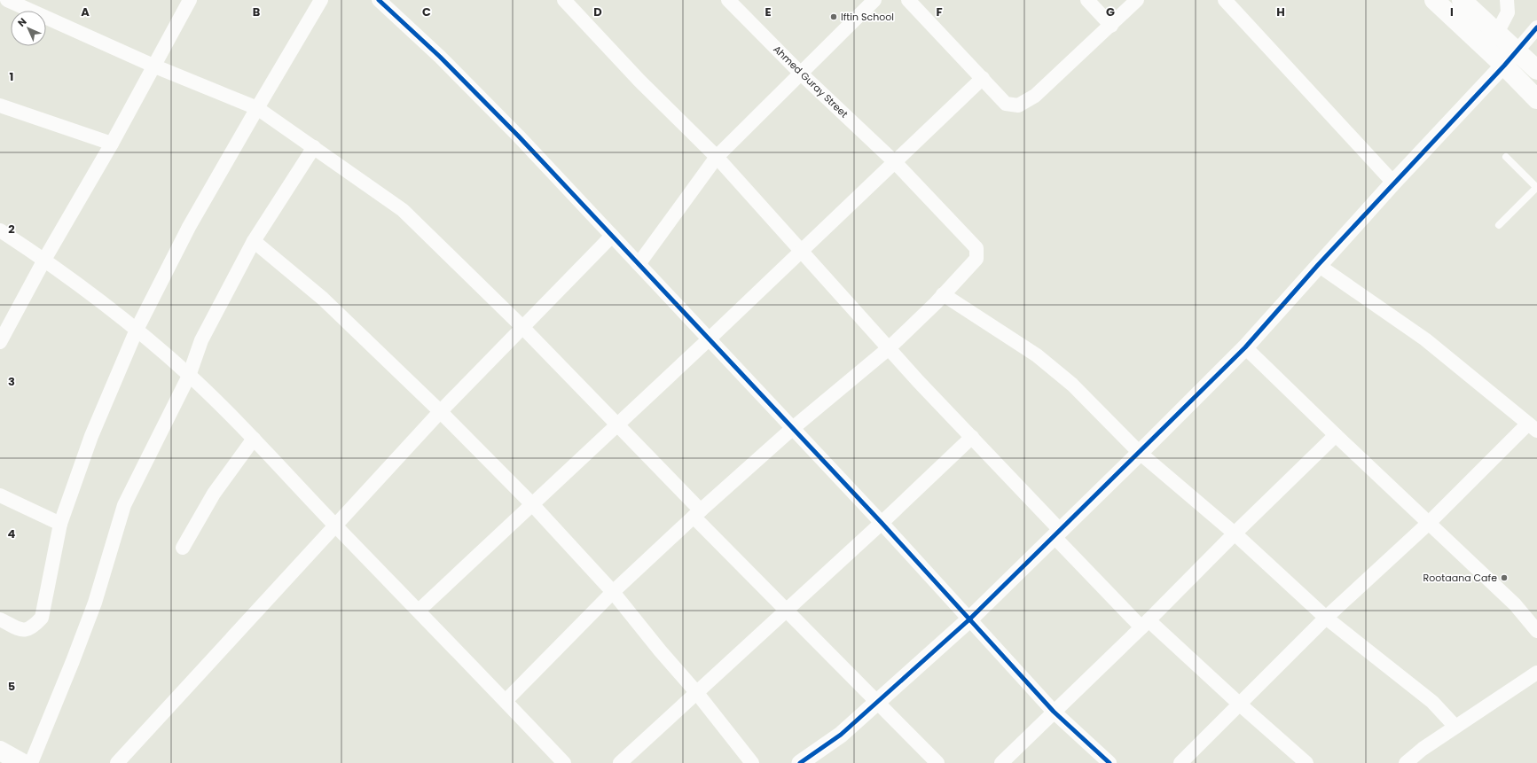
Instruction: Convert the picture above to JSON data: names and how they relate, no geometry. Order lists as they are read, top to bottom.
{
  "streets": {
    "street": ["Ahmed Guray Street"]
  },
  "places": ["Iftin School", "Rootaana Cafe"],
  "north": "top left",
  "grid": {
    "columns": [
      "A",
      "B",
      "C",
      "D",
      "E",
      "F",
      "G",
      "H",
      "I"
    ],
    "rows": [
      "1",
      "2",
      "3",
      "4",
      "5"
    ]
  }
}
